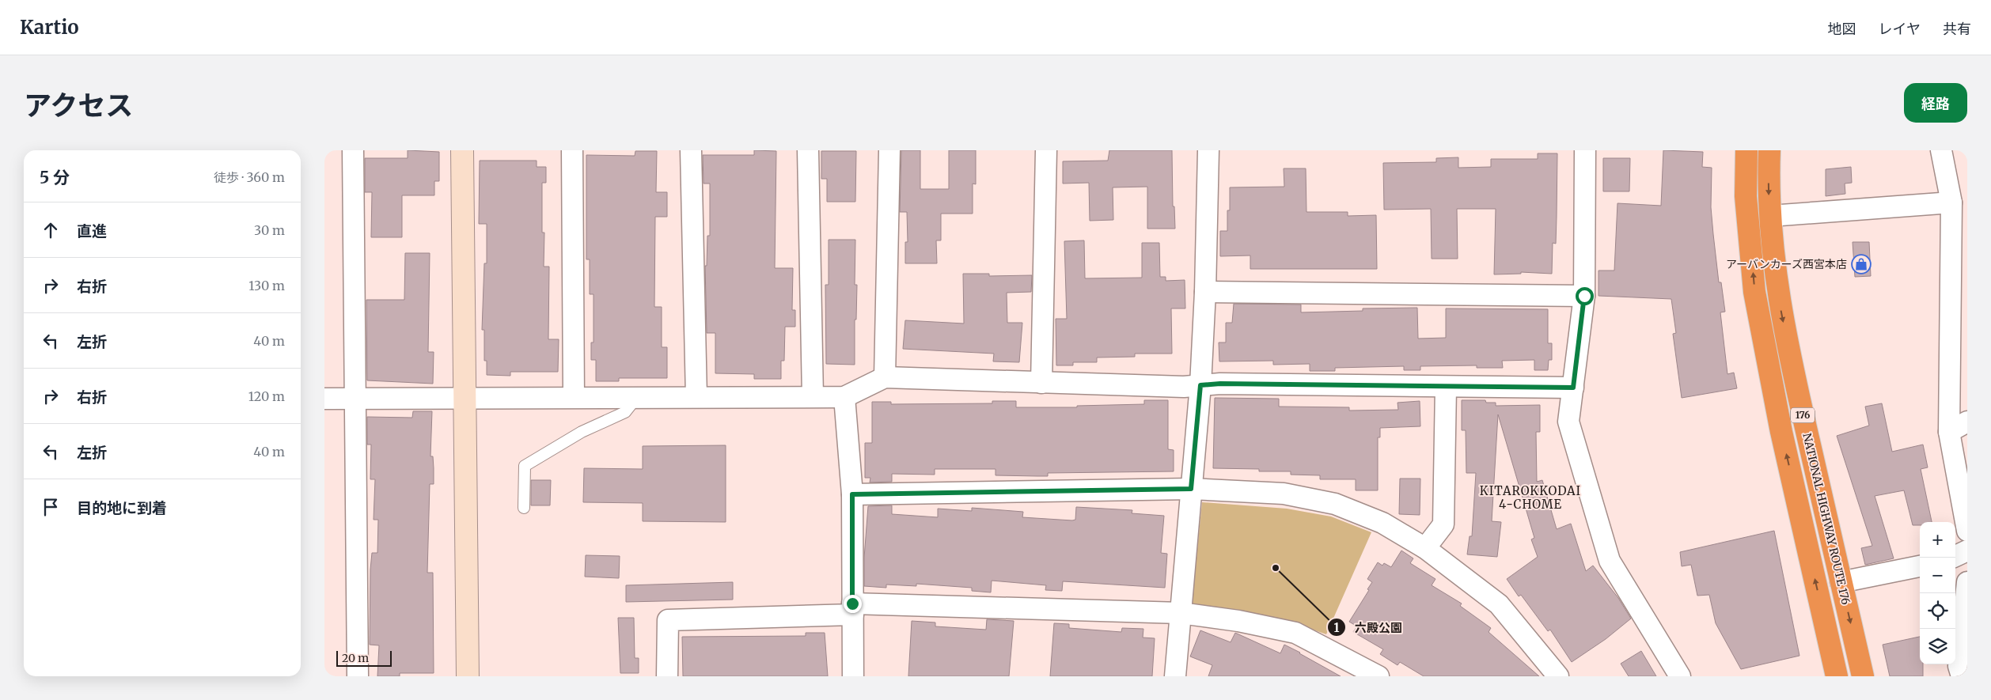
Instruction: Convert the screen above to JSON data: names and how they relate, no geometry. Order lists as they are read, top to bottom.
{
  "streets": {
    "highway": ["176", "NATIONAL HIGHWAY ROUTE 176"]
  },
  "districts": ["KITAROKKODAI 4-CHOME"],
  "places": {
    "shop": ["アーバンカーズ西宮本店"],
    "other": ["六殿公園"]
  },
  "scale_bar": "20 m",
  "page": {
    "header": "Kartio",
    "nav": ["地図", "レイヤ", "共有"],
    "title": "アクセス",
    "buttons": "経路",
    "heading": ["5 分", "徒歩 · 360 m"],
    "list": [
      ["直進", "30 m"],
      ["右折", "130 m"],
      ["左折", "40 m"],
      ["右折", "120 m"],
      ["左折", "40 m"],
      "目的地に到着"
    ],
    "map_buttons": ["+", "−"],
    "scale": "20 m"
  }
}
